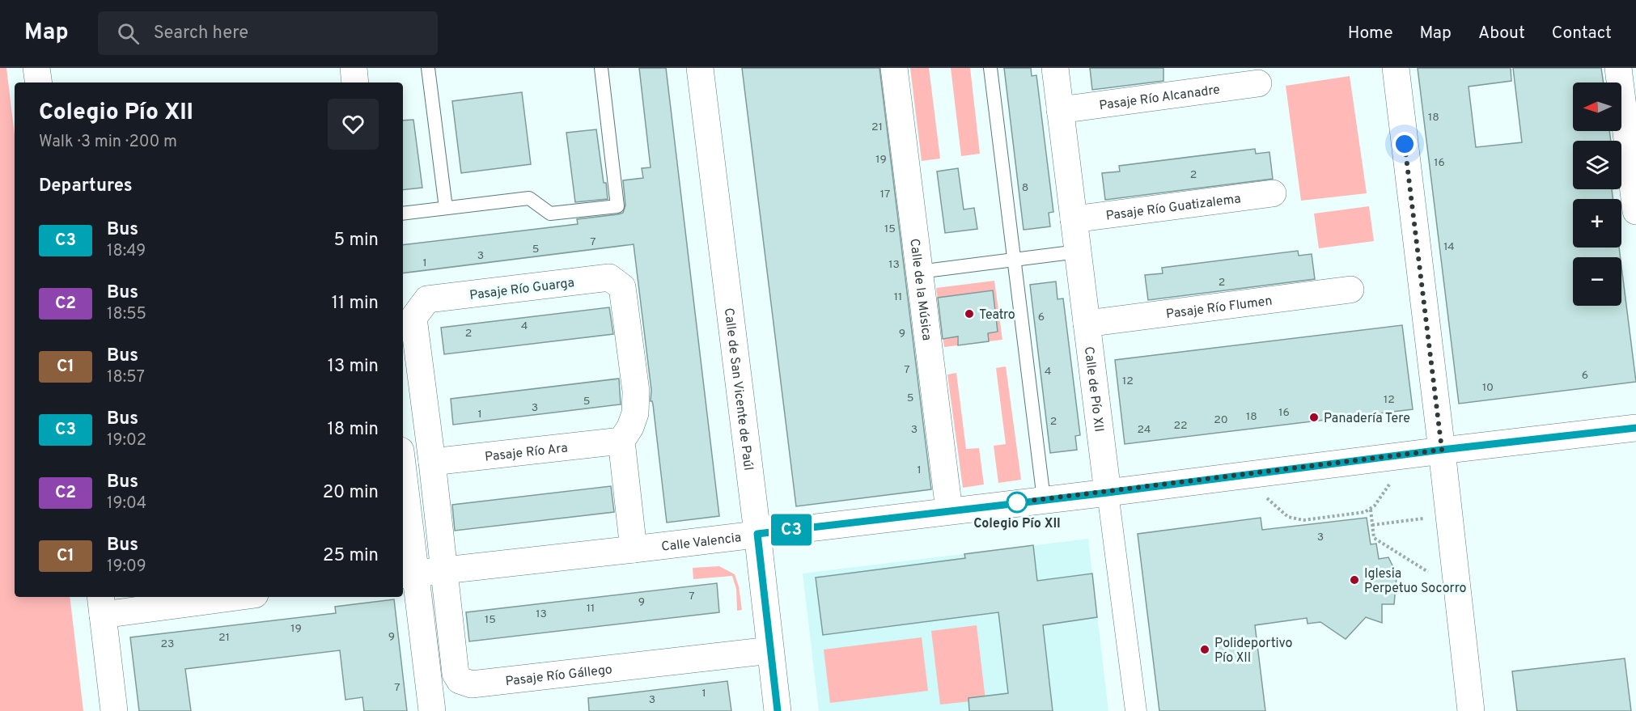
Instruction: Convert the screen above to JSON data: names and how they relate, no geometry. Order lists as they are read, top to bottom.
{
  "streets": {
    "street": [
      "Pasaje Río Alcanadre",
      "Pasaje Río Guatizalema",
      "Pasaje Río Guarga",
      "Calle de la Música",
      "Pasaje Río Flumen",
      "Calle de San Vicente de Paúl",
      "Calle de Pío XII",
      "Pasaje Río Ara",
      "Calle Valencia",
      "Pasaje Río Gállego"
    ]
  },
  "crossings": [
    ["Pasaje Río Alcanadre", "Calle de Pío XII"],
    ["Pasaje Río Guatizalema", "Calle de Pío XII"],
    ["Pasaje Río Guarga", "Pasaje Río Ara"],
    ["Pasaje Río Guarga", "Calle Valencia"],
    ["Pasaje Río Guarga", "Pasaje Río Gállego"],
    ["Calle de la Música", "Calle Valencia"],
    ["Pasaje Río Flumen", "Calle de Pío XII"],
    ["Calle de San Vicente de Paúl", "Calle Valencia"],
    ["Calle de San Vicente de Paúl", "Pasaje Río Gállego"],
    ["Calle de Pío XII", "Calle Valencia"],
    ["Calle Valencia", "Pasaje Río Gállego"]
  ],
  "places": [
    "Teatro",
    "Panadería Tere",
    "Colegio Pío XII",
    "Iglesia Perpetuo Socorro",
    "Polideportivo Pío XII"
  ],
  "lines": ["bus line C3"],
  "house_numbers": [
    "18",
    "21",
    "19",
    "16",
    "2",
    "8",
    "17",
    "15",
    "7",
    "14",
    "5",
    "3",
    "1",
    "13",
    "2",
    "11",
    "6",
    "4",
    "2",
    "9",
    "7",
    "4",
    "6",
    "12",
    "10",
    "5",
    "12",
    "5",
    "3",
    "16",
    "1",
    "18",
    "20",
    "2",
    "22",
    "3",
    "24",
    "1",
    "3",
    "7",
    "9",
    "11",
    "13",
    "15",
    "19",
    "9",
    "21",
    "23",
    "7",
    "1",
    "3"
  ],
  "north": "left",
  "page": {
    "header": "Map",
    "search": "Search here",
    "nav": [
      "Home",
      "Map",
      "About",
      "Contact"
    ],
    "on_map": "C3",
    "map_buttons": ["+", "−"],
    "heading": [
      ["Colegio Pío XII", "Walk · 3 min · 200 m"],
      "Departures"
    ],
    "list": [
      {
        "mark": "C3",
        "name": "Bus",
        "note": "18:49",
        "value": "5 min"
      },
      {
        "mark": "C2",
        "name": "Bus",
        "note": "18:55",
        "value": "11 min"
      },
      {
        "mark": "C1",
        "name": "Bus",
        "note": "18:57",
        "value": "13 min"
      },
      {
        "mark": "C3",
        "name": "Bus",
        "note": "19:02",
        "value": "18 min"
      },
      {
        "mark": "C2",
        "name": "Bus",
        "note": "19:04",
        "value": "20 min"
      },
      {
        "mark": "C1",
        "name": "Bus",
        "note": "19:09",
        "value": "25 min"
      }
    ]
  }
}
